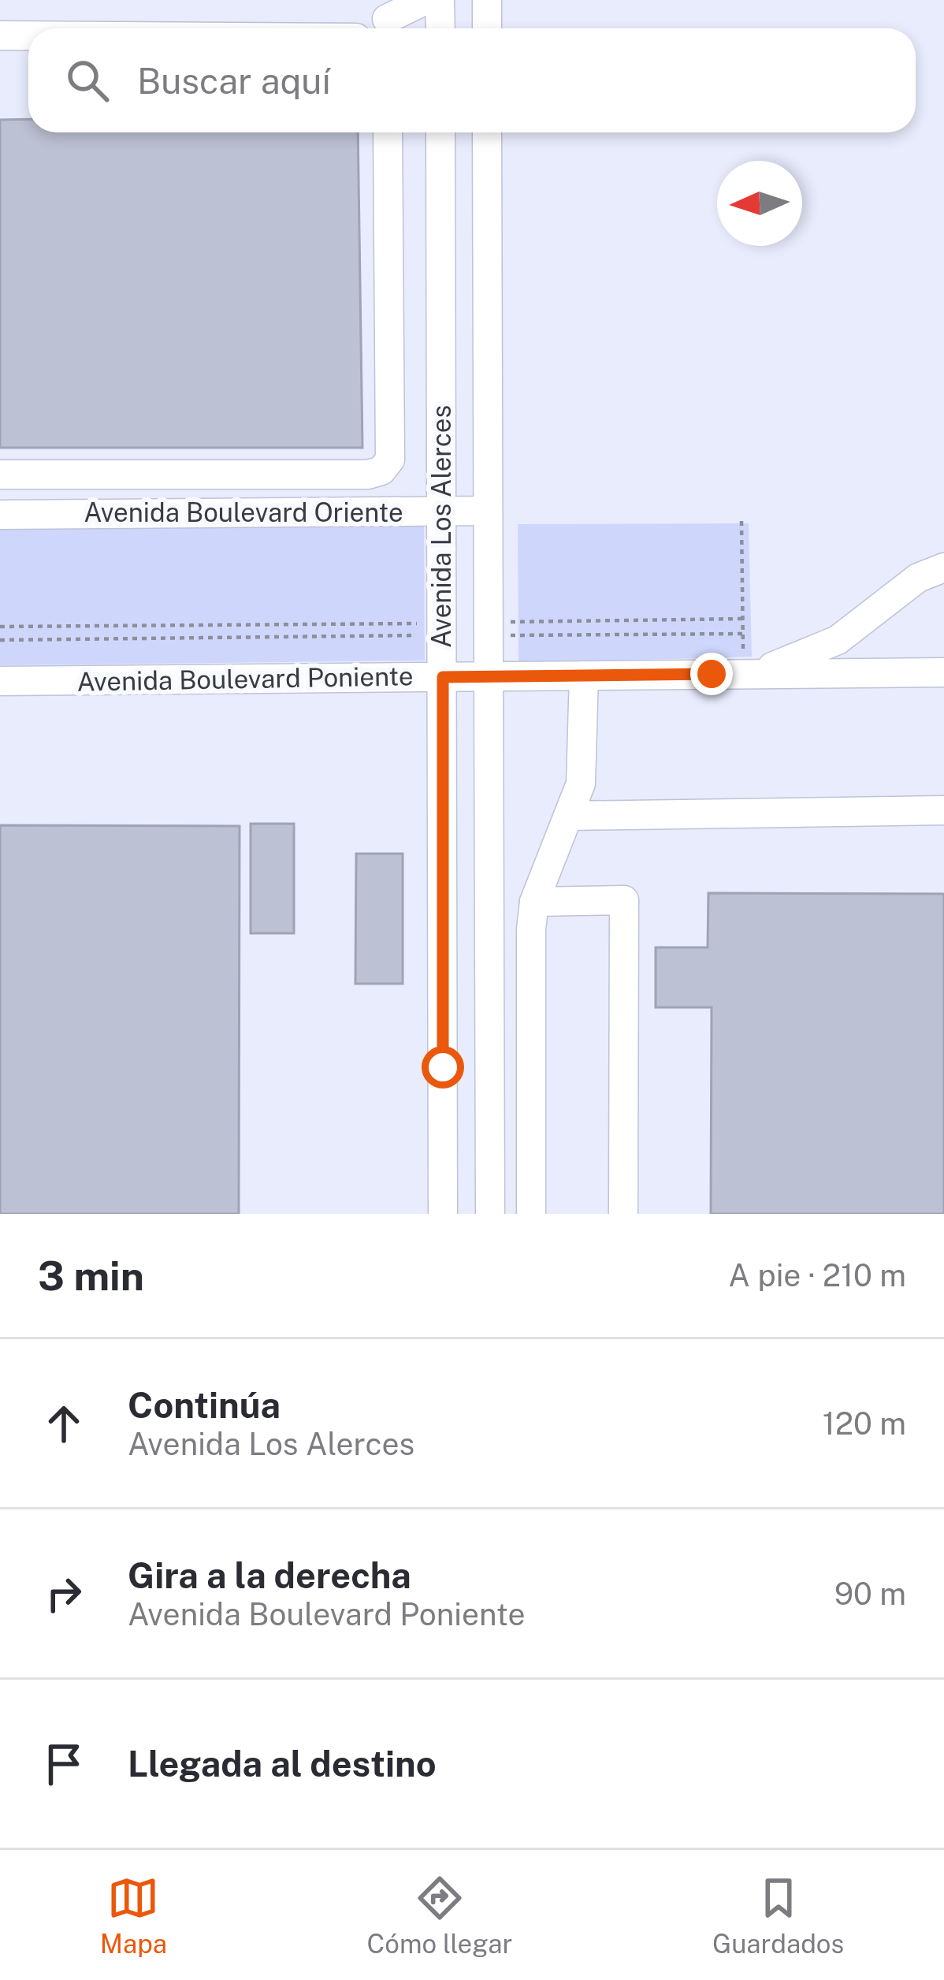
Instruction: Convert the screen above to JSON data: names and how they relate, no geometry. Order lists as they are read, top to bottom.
{
  "streets": {
    "street": ["Avenida Boulevard Oriente", "Avenida Los Alerces", "Avenida Boulevard Poniente"]
  },
  "crossings": [
    ["Avenida Boulevard Oriente", "Avenida Los Alerces"],
    ["Avenida Los Alerces", "Avenida Boulevard Poniente"]
  ],
  "north": "left",
  "page": {
    "search": "Buscar aquí",
    "heading": ["3 min", "A pie · 210 m"],
    "list": [
      ["Continúa", "Avenida Los Alerces", "120 m"],
      ["Gira a la derecha", "Avenida Boulevard Poniente", "90 m"],
      "Llegada al destino"
    ],
    "nav": ["Mapa", "Cómo llegar", "Guardados"]
  }
}
